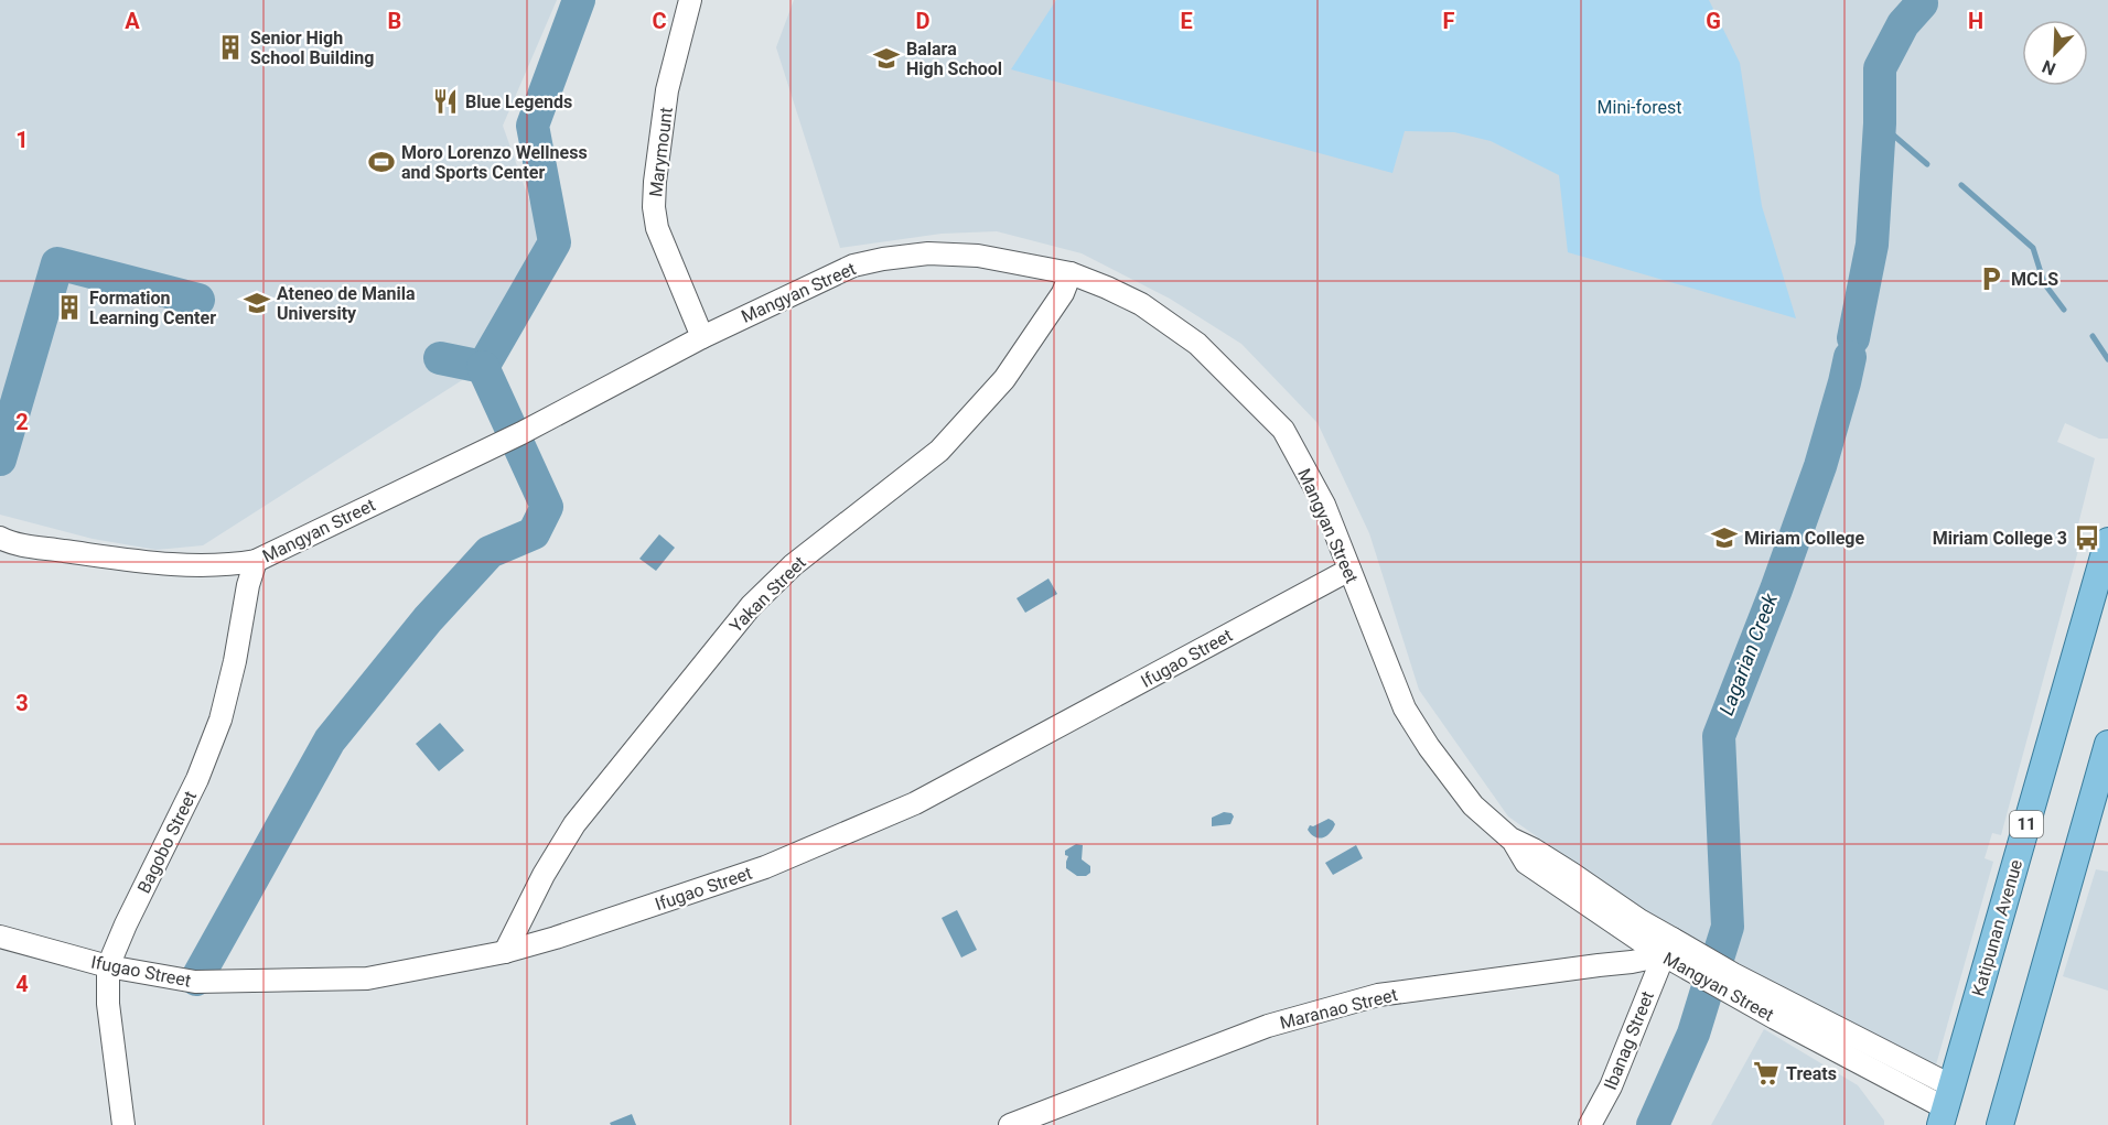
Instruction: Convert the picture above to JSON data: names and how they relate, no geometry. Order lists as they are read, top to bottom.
{
  "streets": {
    "main road": ["11", "Katipunan Avenue"],
    "street": [
      "Marymount",
      "Mangyan Street",
      "Yakan Street",
      "Ifugao Street",
      "Bagobo Street",
      "Maranao Street",
      "Ibanag Street"
    ]
  },
  "crossings": [
    ["Marymount", "Mangyan Street"],
    ["Mangyan Street", "Yakan Street"],
    ["Mangyan Street", "Ifugao Street"],
    ["Mangyan Street", "Bagobo Street"],
    ["Mangyan Street", "Katipunan Avenue"],
    ["Mangyan Street", "Maranao Street"],
    ["Mangyan Street", "Ibanag Street"],
    ["Yakan Street", "Ifugao Street"],
    ["Ifugao Street", "Bagobo Street"],
    ["Maranao Street", "Ibanag Street"]
  ],
  "water": ["Lagarian Creek"],
  "parks": ["Mini-forest"],
  "places": {
    "building": ["Senior High School Building", "Formation Learning Center"],
    "school or university": ["Balara High School", "Ateneo de Manila University", "Miriam College"],
    "restaurant": ["Blue Legends"],
    "sports": ["Moro Lorenzo Wellness and Sports Center"],
    "parking": ["MCLS"],
    "bus stop": ["Miriam College 3"],
    "supermarket": ["Treats"]
  },
  "north": "bottom left",
  "grid": {
    "columns": [
      "A",
      "B",
      "C",
      "D",
      "E",
      "F",
      "G",
      "H"
    ],
    "rows": [
      "1",
      "2",
      "3",
      "4"
    ]
  }
}
